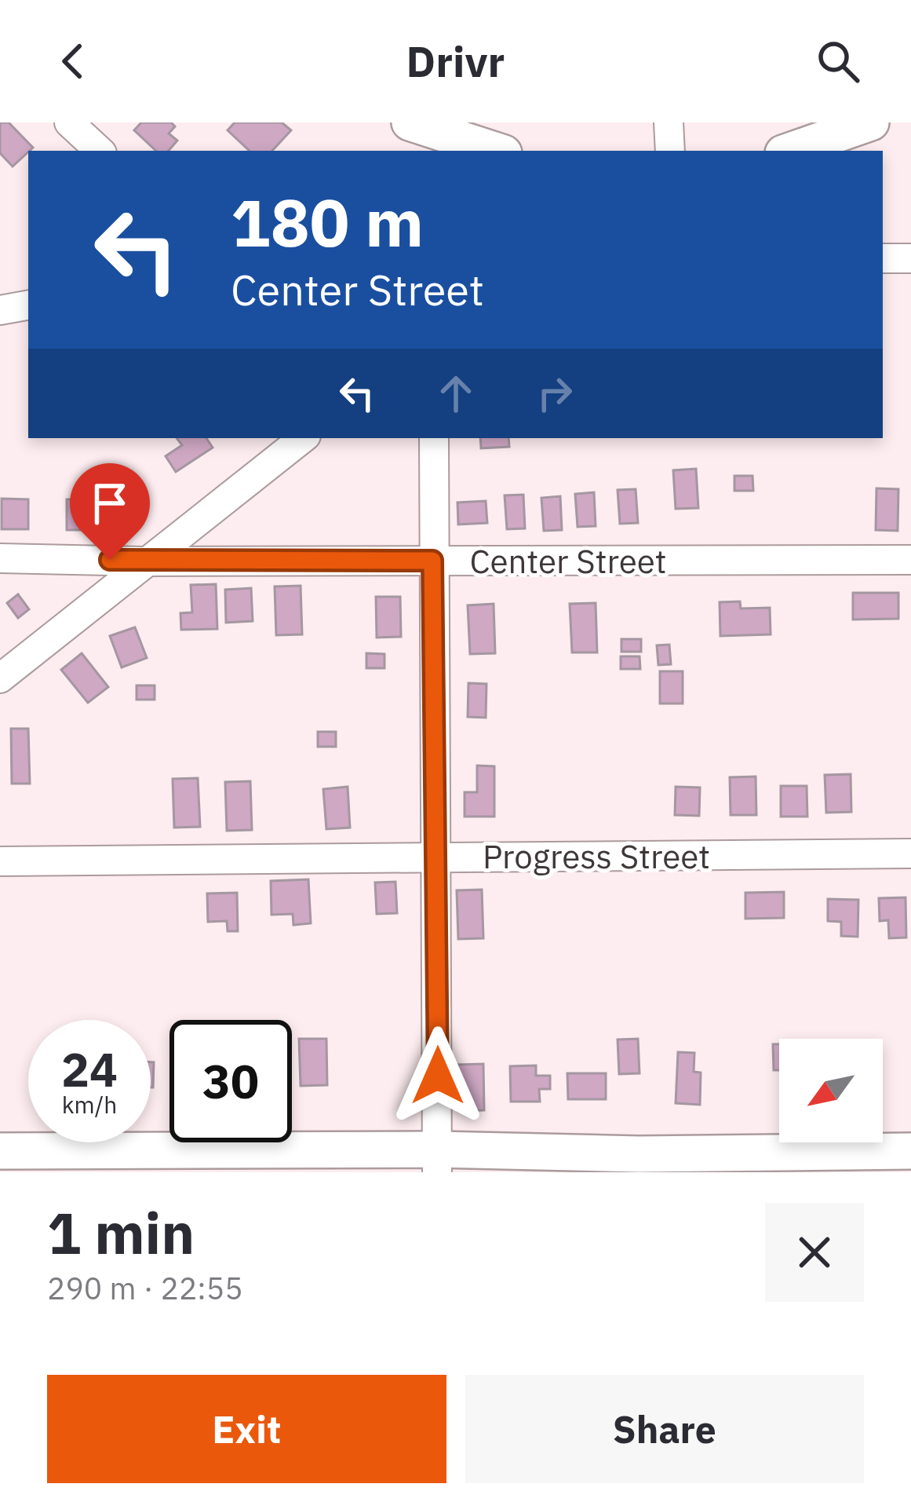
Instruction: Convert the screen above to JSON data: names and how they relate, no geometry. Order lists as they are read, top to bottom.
{
  "streets": {
    "street": ["Center Street", "Progress Street"]
  },
  "north": "bottom left",
  "page": {
    "header": "Drivr",
    "turn": ["180 m", "Center Street"],
    "speed": "24 km/h",
    "limit": "30",
    "heading": ["1 min", "290 m · 22:55"],
    "buttons": ["Exit", "Share"]
  }
}
